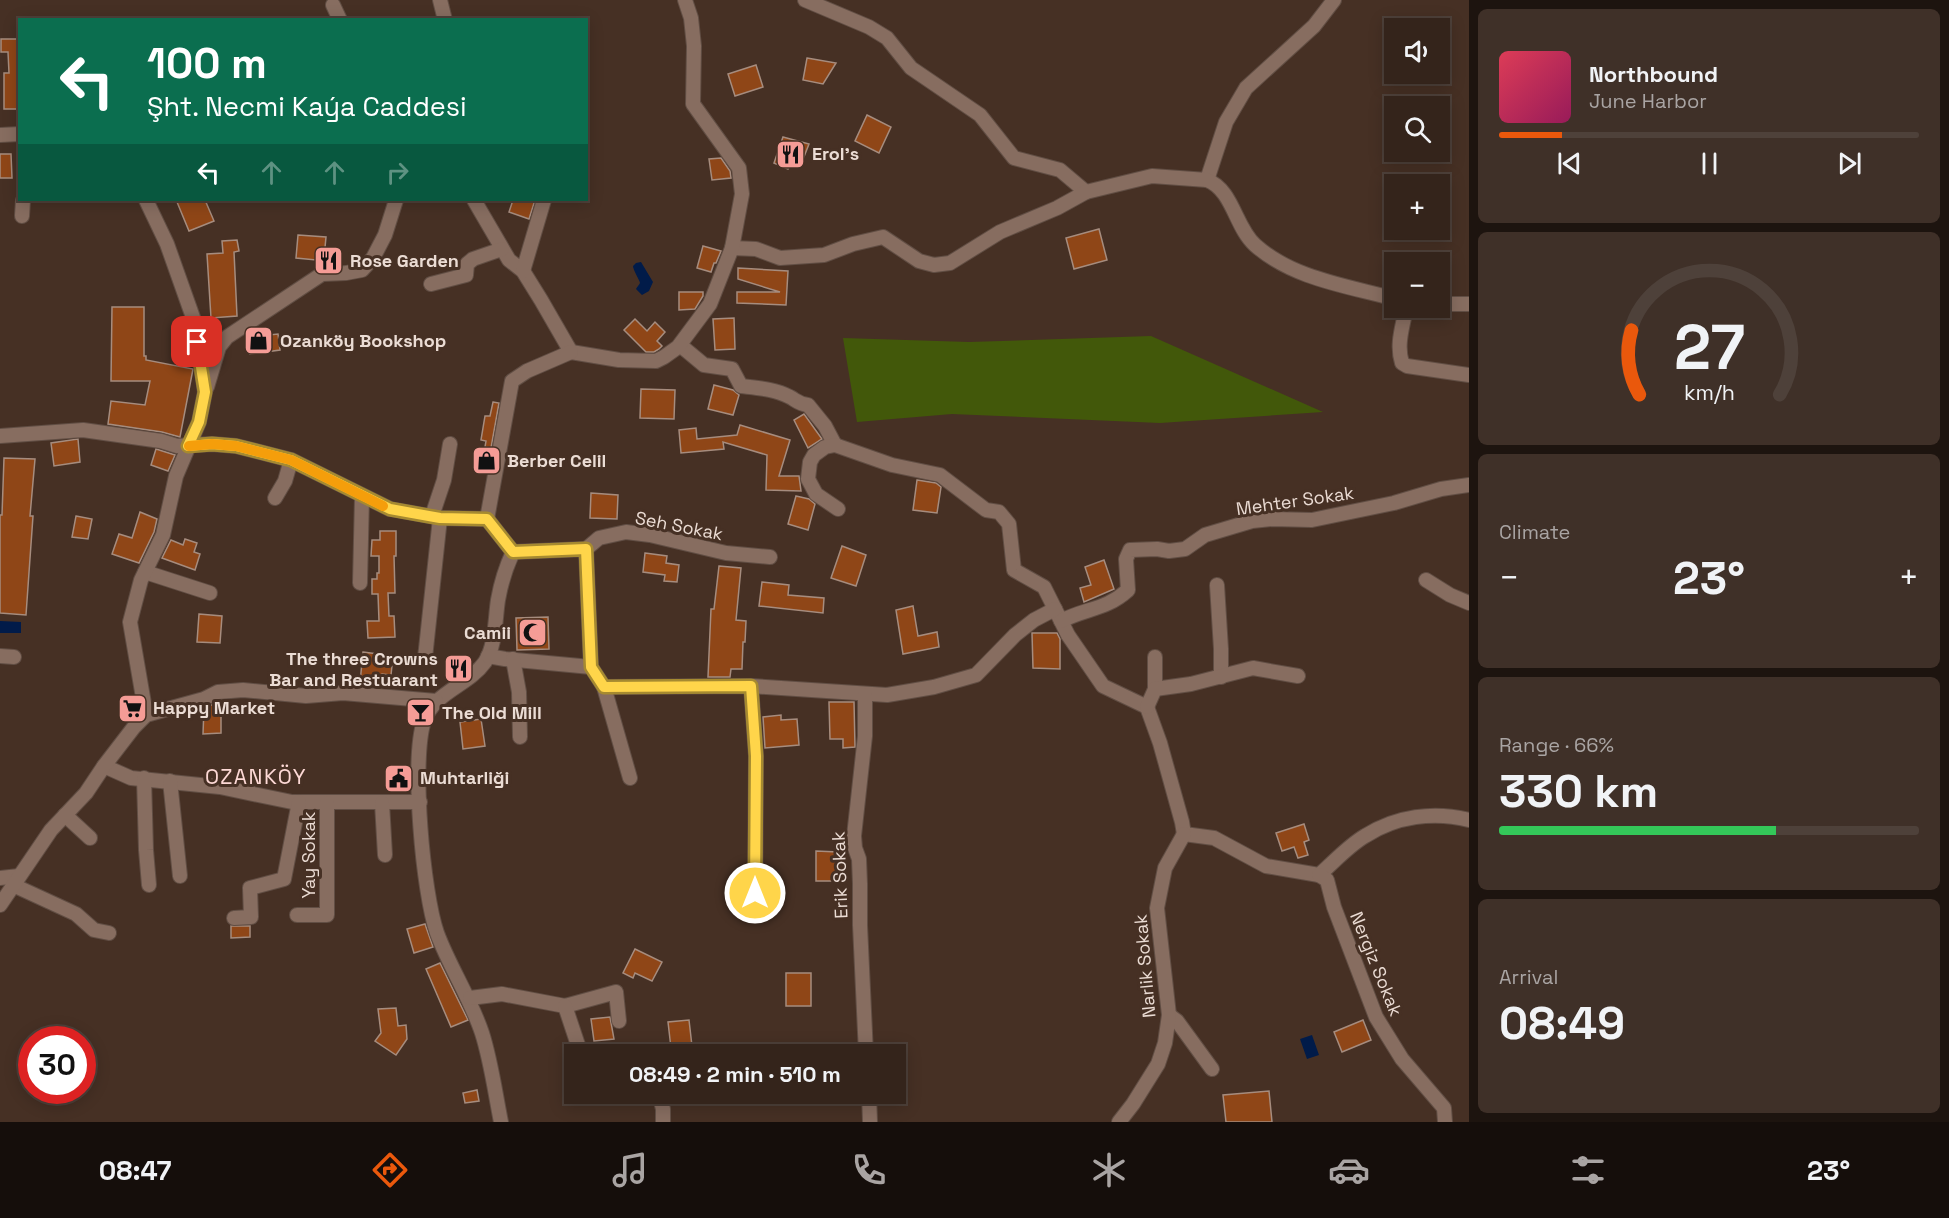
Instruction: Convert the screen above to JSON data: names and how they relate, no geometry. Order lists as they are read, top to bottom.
{
  "streets": {
    "street": [
      "Mehter Sokak",
      "Seh Sokak",
      "Yay Sokak",
      "Erik Sokak",
      "Nergiz Sokak",
      "Narlik Sokak"
    ]
  },
  "districts": ["OZANKÖY"],
  "places": {
    "restaurant": ["Erol's", "Rose Garden", "The three Crowns Bar and Restuarant"],
    "shop": ["Ozanköy Bookshop", "Berber Celil"],
    "mosque": ["Camii"],
    "supermarket": ["Happy Market"],
    "bar": ["The Old Mill"],
    "public building": ["Muhtarliği"]
  },
  "page": {
    "map_buttons": ["+", "−"],
    "turn": ["100 m", "Şht. Necmi Kaýa Caddesi"],
    "song": ["Northbound", "June Harbor"],
    "tile": [
      "Climate",
      ["Range · 66%", "330 km"],
      ["Arrival", "08:49"]
    ],
    "heat": ["−", "23°", "+"],
    "limit": "30",
    "trip": "08:49 · 2 min · 510 m",
    "tabs": ["08:47", "23°"],
    "gauge": ["27", "km/h"]
  }
}
